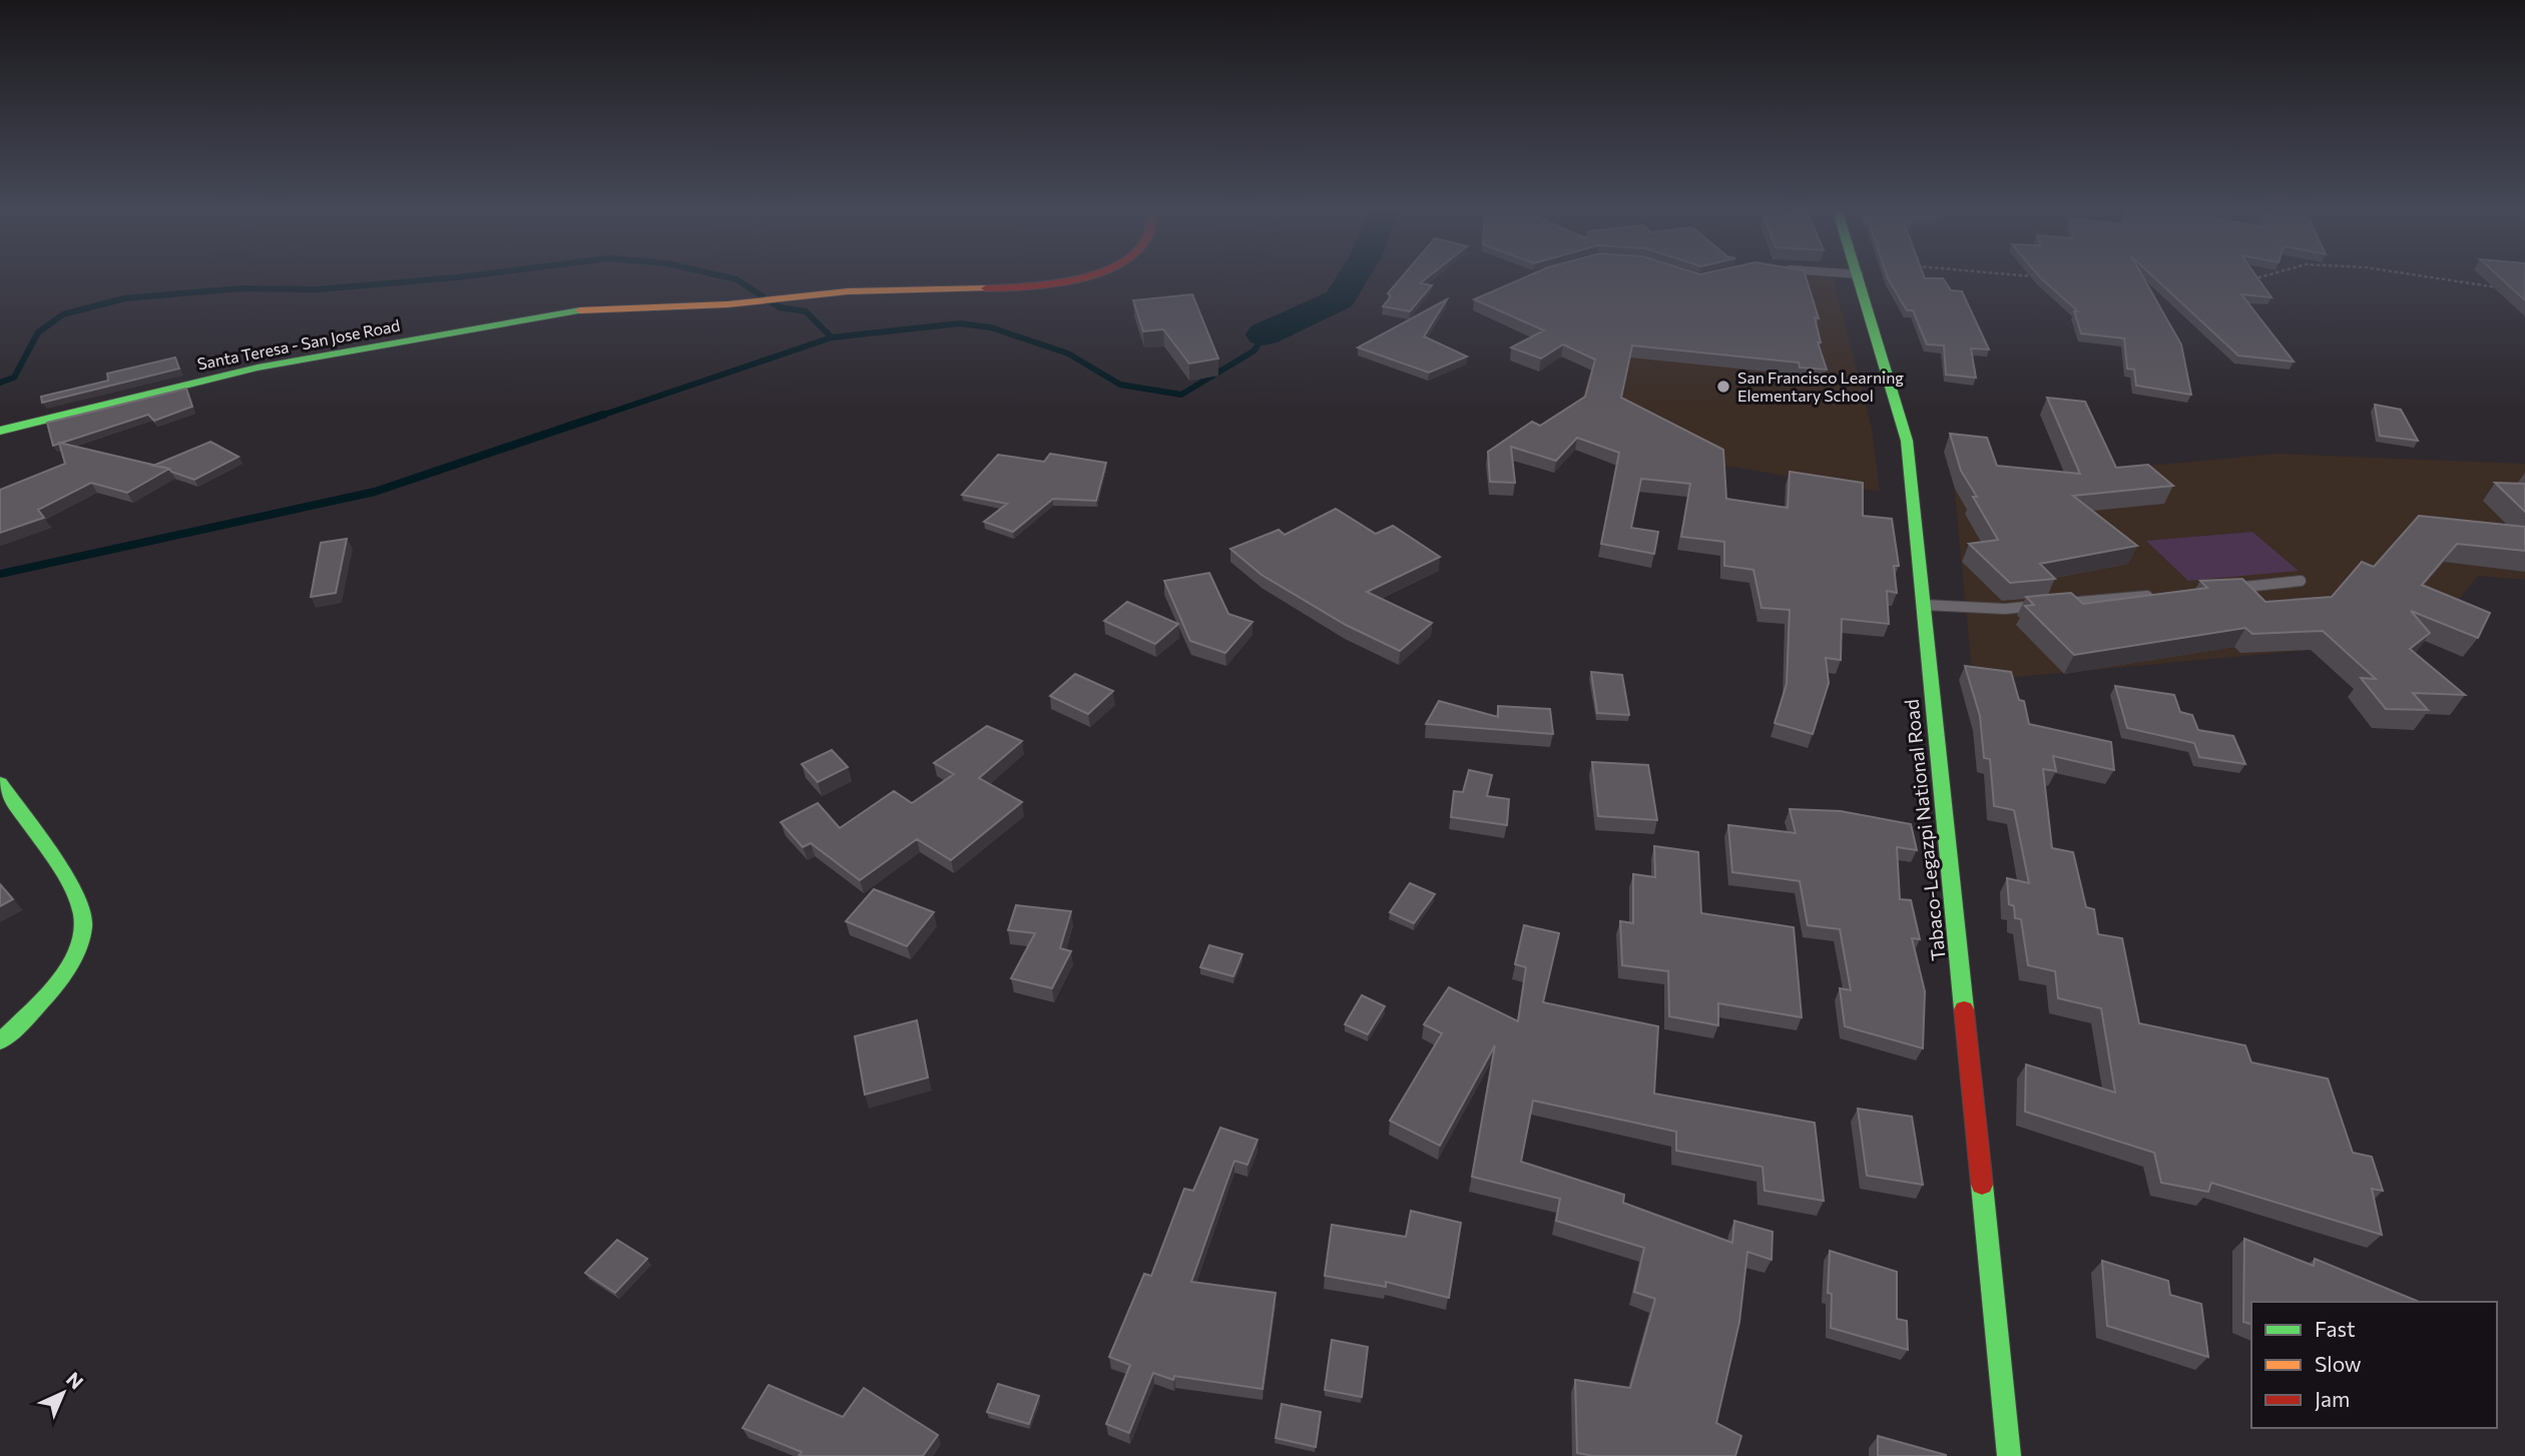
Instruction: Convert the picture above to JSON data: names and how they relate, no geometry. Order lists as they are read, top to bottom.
{
  "streets": {
    "street": ["Santa Teresa - San Jose Road", "Tabaco-Legazpi National Road"]
  },
  "places": ["San Francisco Learning Elementary School"],
  "legend": ["Fast", "Slow", "Jam"],
  "north": "top right"
}
